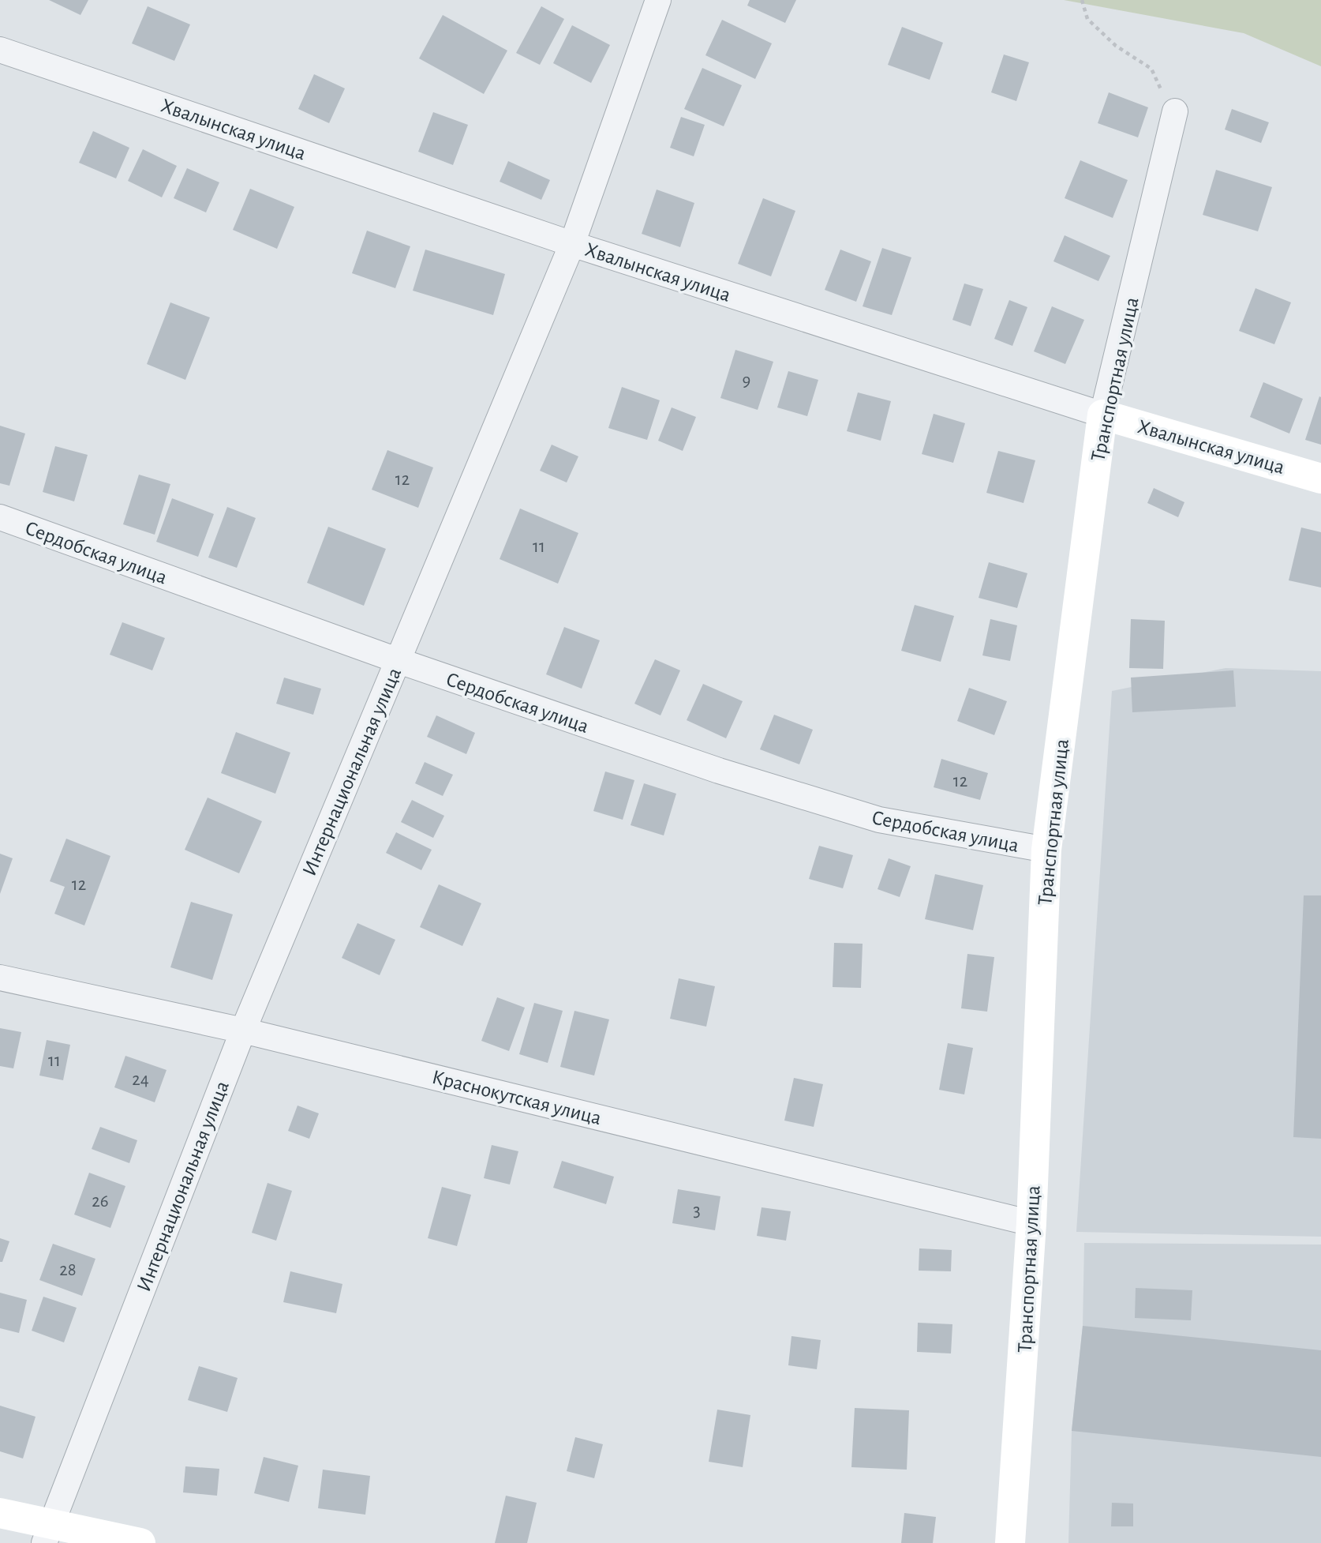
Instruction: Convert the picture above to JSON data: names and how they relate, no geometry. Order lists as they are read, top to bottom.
{
  "streets": {
    "street": [
      "Хвалынская улица",
      "Транспортная улица",
      "Сердобская улица",
      "Интернациональная улица",
      "Краснокутская улица"
    ]
  },
  "crossings": [
    ["Хвалынская улица", "Транспортная улица"],
    ["Хвалынская улица", "Интернациональная улица"],
    ["Транспортная улица", "Сердобская улица"],
    ["Транспортная улица", "Краснокутская улица"],
    ["Сердобская улица", "Интернациональная улица"],
    ["Интернациональная улица", "Краснокутская улица"]
  ],
  "house_numbers": [
    "9",
    "12",
    "11",
    "12",
    "12",
    "11",
    "24",
    "26",
    "3",
    "28"
  ]
}
